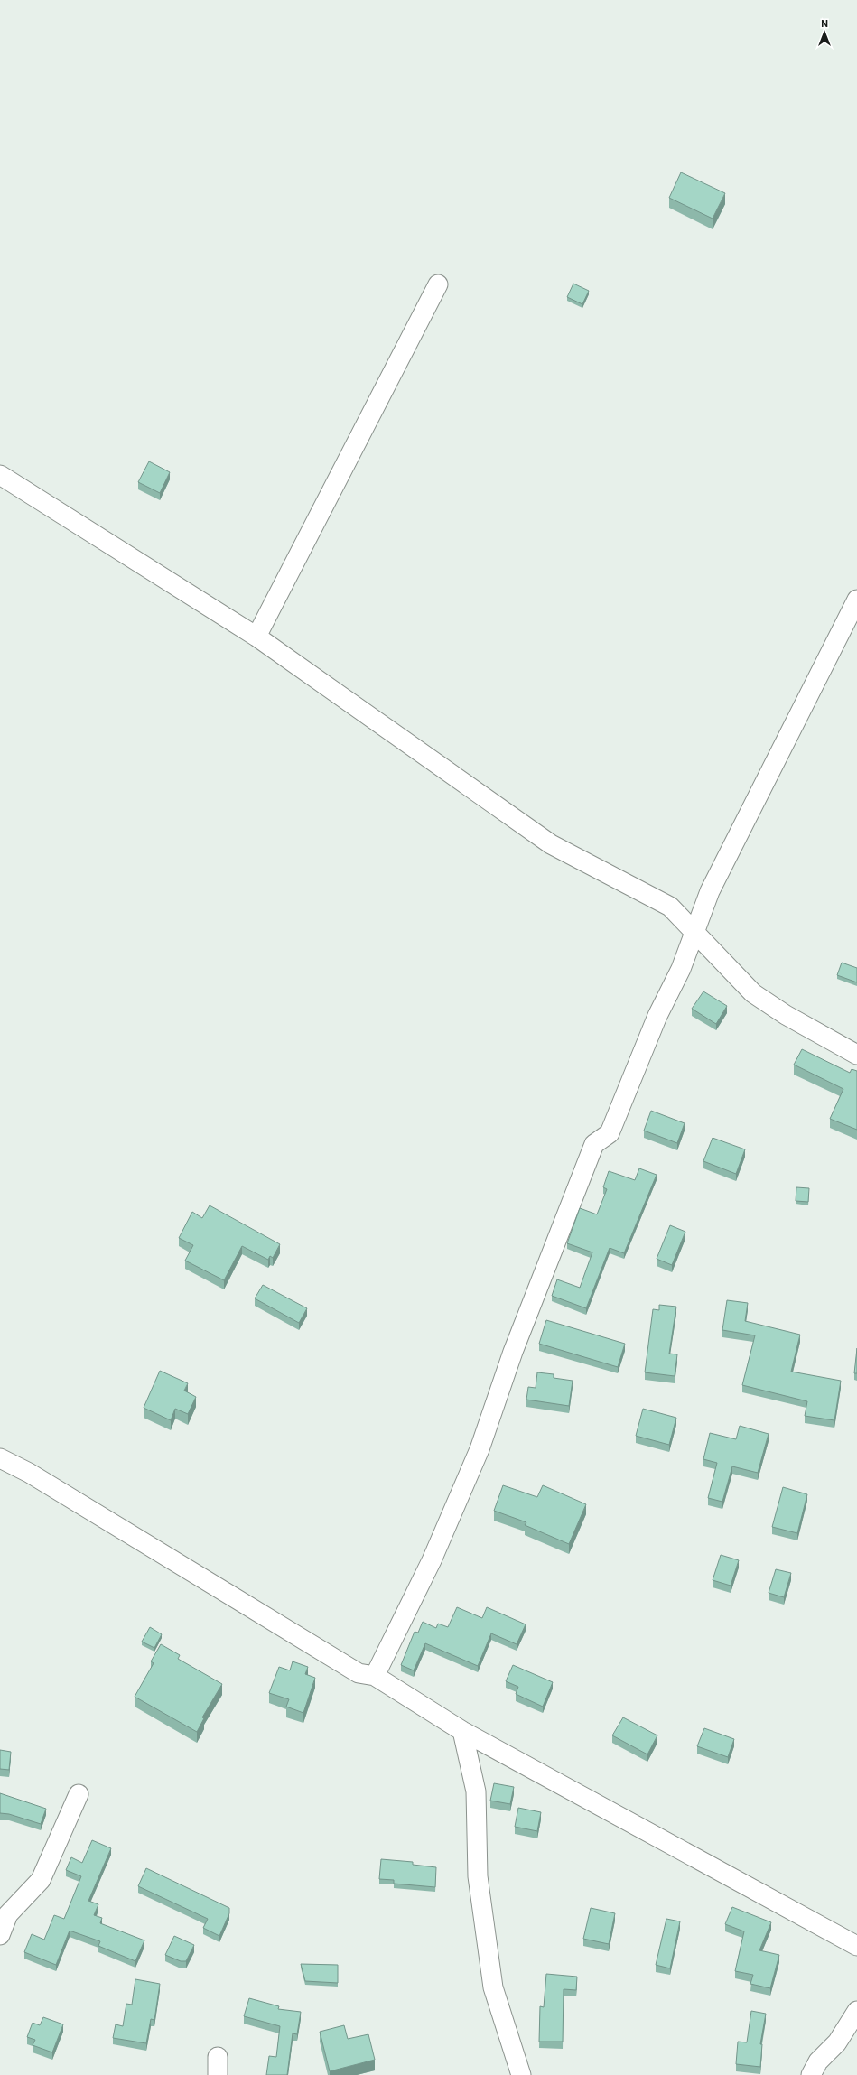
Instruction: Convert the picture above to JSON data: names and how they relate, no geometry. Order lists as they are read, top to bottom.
{
  "north": "top"
}
